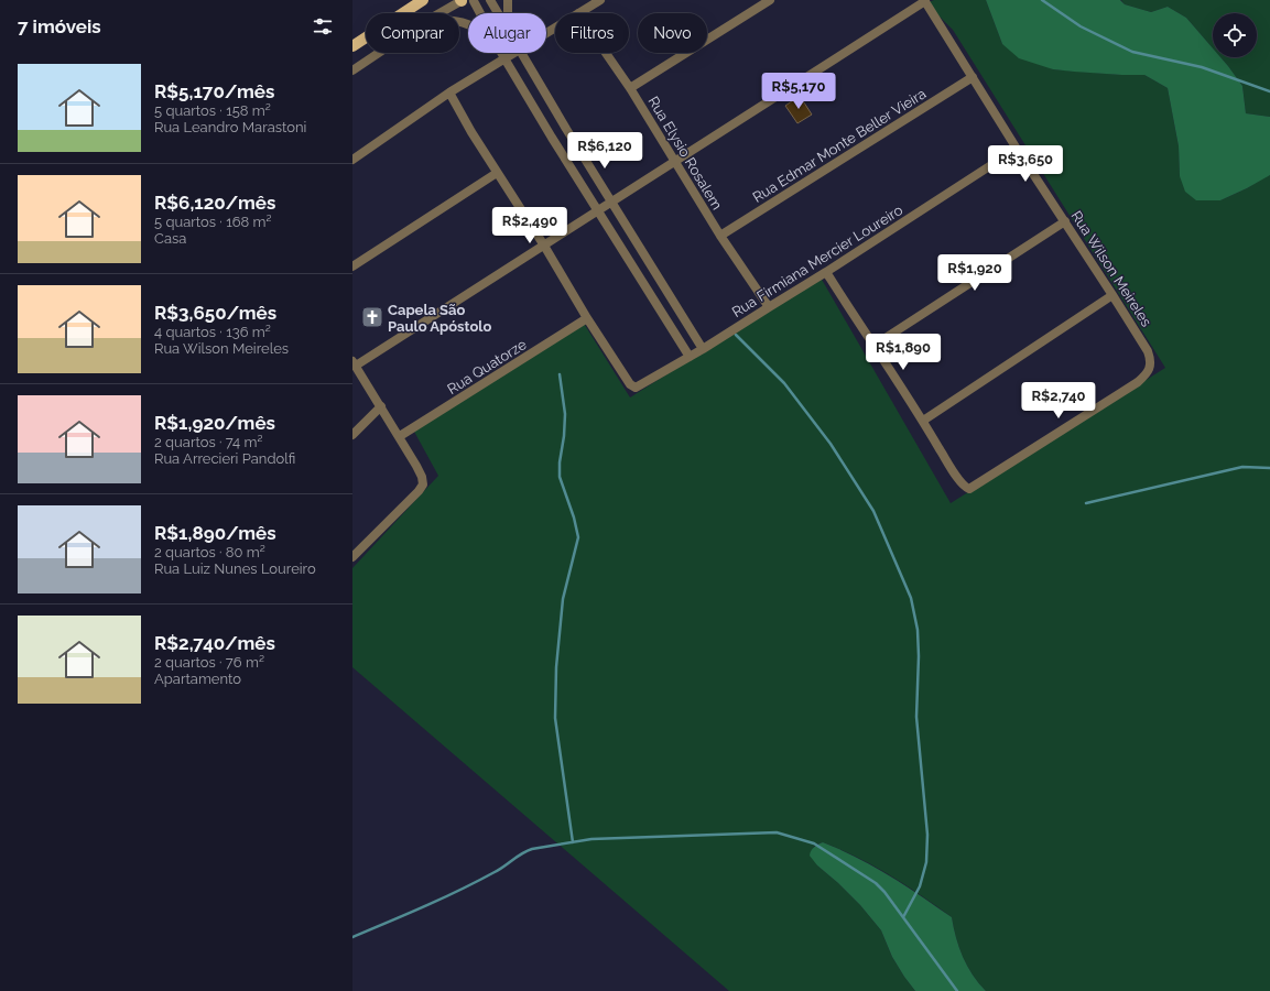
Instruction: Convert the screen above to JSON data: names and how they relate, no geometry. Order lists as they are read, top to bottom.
{
  "streets": {
    "street": [
      "Rua Edmar Monte Beller Vieira",
      "Rua Elysio Rosalem",
      "Rua Firmiana Mercier Loureiro",
      "Rua Wilson Meireles",
      "Rua Quatorze"
    ]
  },
  "crossings": [
    ["Rua Edmar Monte Beller Vieira", "Rua Elysio Rosalem"],
    ["Rua Edmar Monte Beller Vieira", "Rua Wilson Meireles"],
    ["Rua Elysio Rosalem", "Rua Firmiana Mercier Loureiro"],
    ["Rua Firmiana Mercier Loureiro", "Rua Wilson Meireles"],
    ["Rua Firmiana Mercier Loureiro", "Rua Quatorze"]
  ],
  "places": {
    "church": ["Capela São Paulo Apóstolo"]
  },
  "page": {
    "heading": "7 imóveis",
    "chip": [
      "Comprar",
      "Alugar",
      "Filtros",
      "Novo"
    ],
    "list": [
      {
        "name": "R$5,170/mês",
        "note": "5 quartos · 158 m² · Rua Leandro Marastoni"
      },
      {
        "name": "R$6,120/mês",
        "note": "5 quartos · 168 m² · Casa"
      },
      {
        "name": "R$3,650/mês",
        "note": "4 quartos · 136 m² · Rua Wilson Meireles"
      },
      {
        "name": "R$1,920/mês",
        "note": "2 quartos · 74 m² · Rua Arrecieri Pandolfi"
      },
      {
        "name": "R$1,890/mês",
        "note": "2 quartos · 80 m² · Rua Luiz Nunes Loureiro"
      },
      {
        "name": "R$2,740/mês",
        "note": "2 quartos · 76 m² · Apartamento"
      }
    ],
    "price": [
      "R$5,170",
      "R$6,120",
      "R$3,650",
      "R$2,490",
      "R$1,920",
      "R$1,890",
      "R$2,740"
    ]
  }
}
